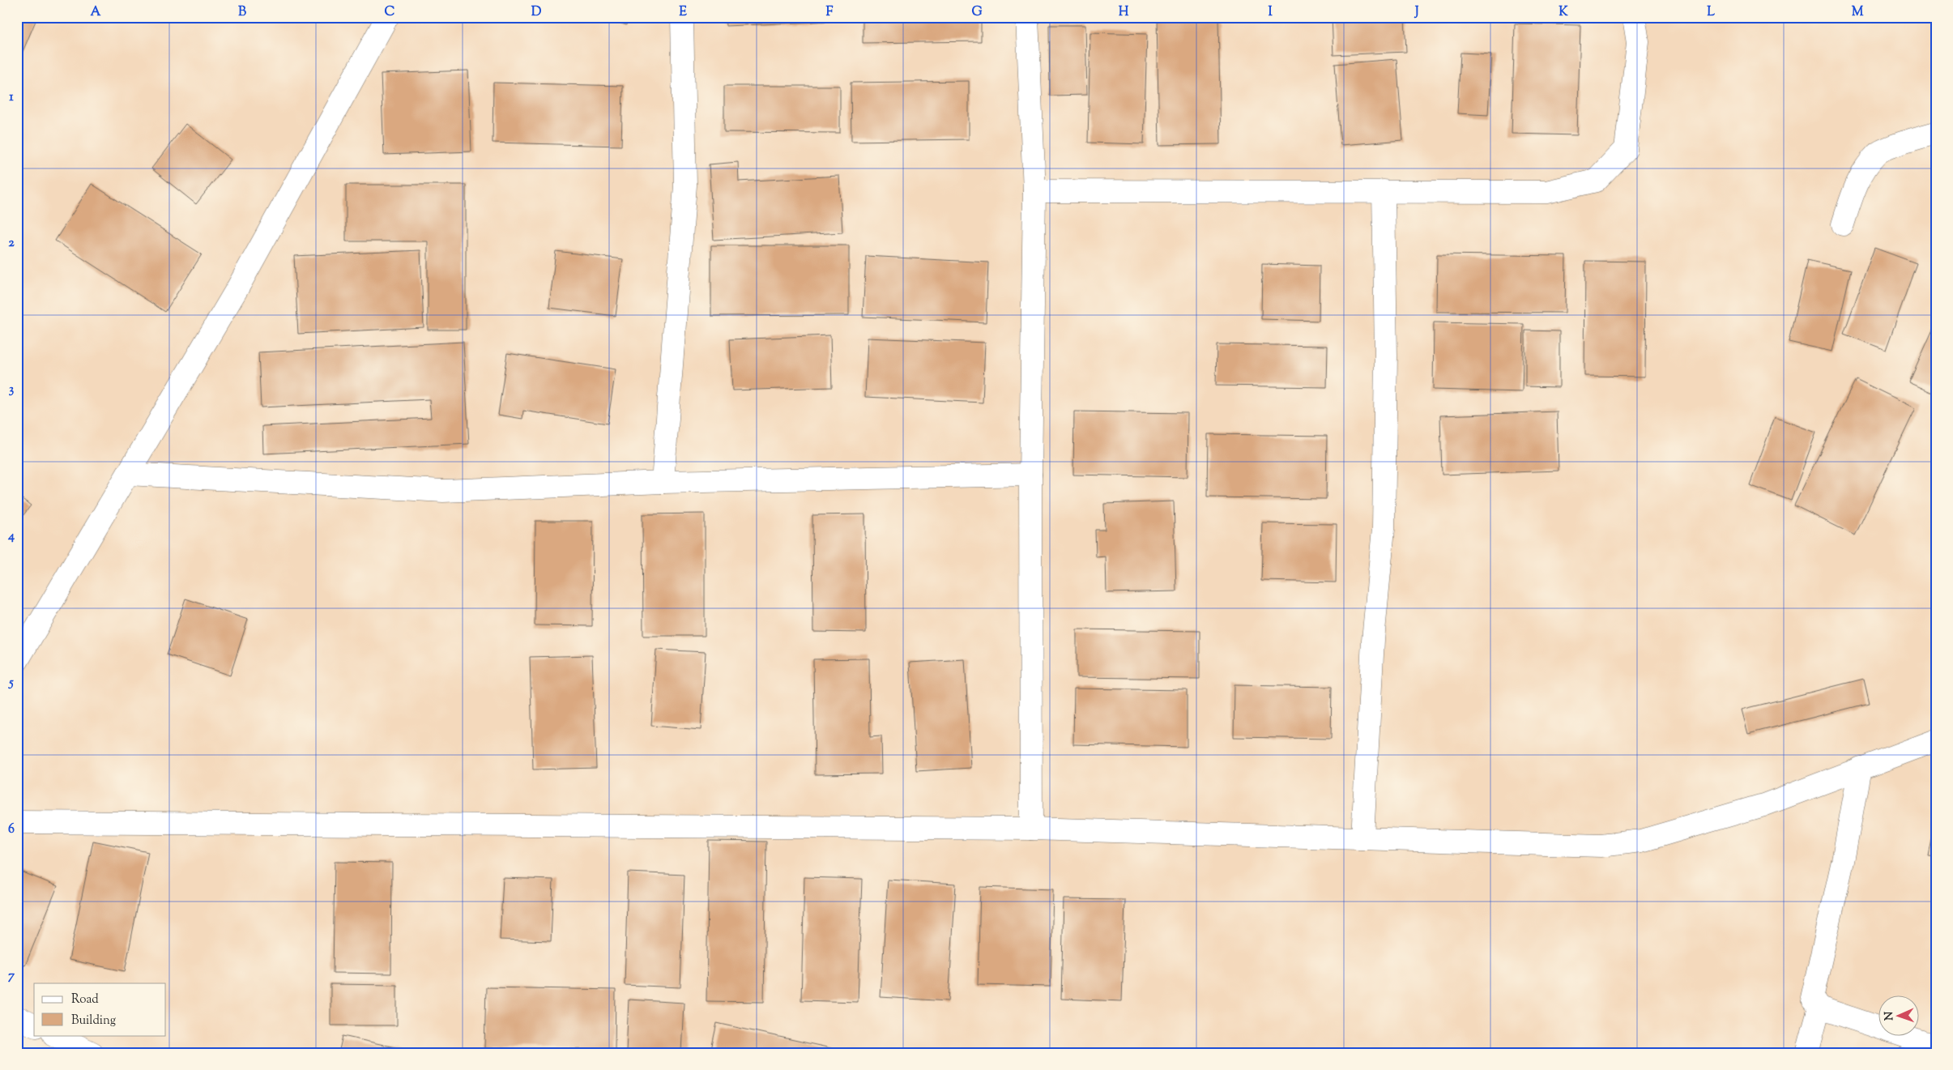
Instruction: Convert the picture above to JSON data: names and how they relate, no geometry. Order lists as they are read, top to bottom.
{
  "legend": ["Road", "Building"],
  "north": "left",
  "grid": {
    "columns": [
      "A",
      "B",
      "C",
      "D",
      "E",
      "F",
      "G",
      "H",
      "I",
      "J",
      "K",
      "L",
      "M"
    ],
    "rows": [
      "1",
      "2",
      "3",
      "4",
      "5",
      "6",
      "7"
    ]
  }
}
